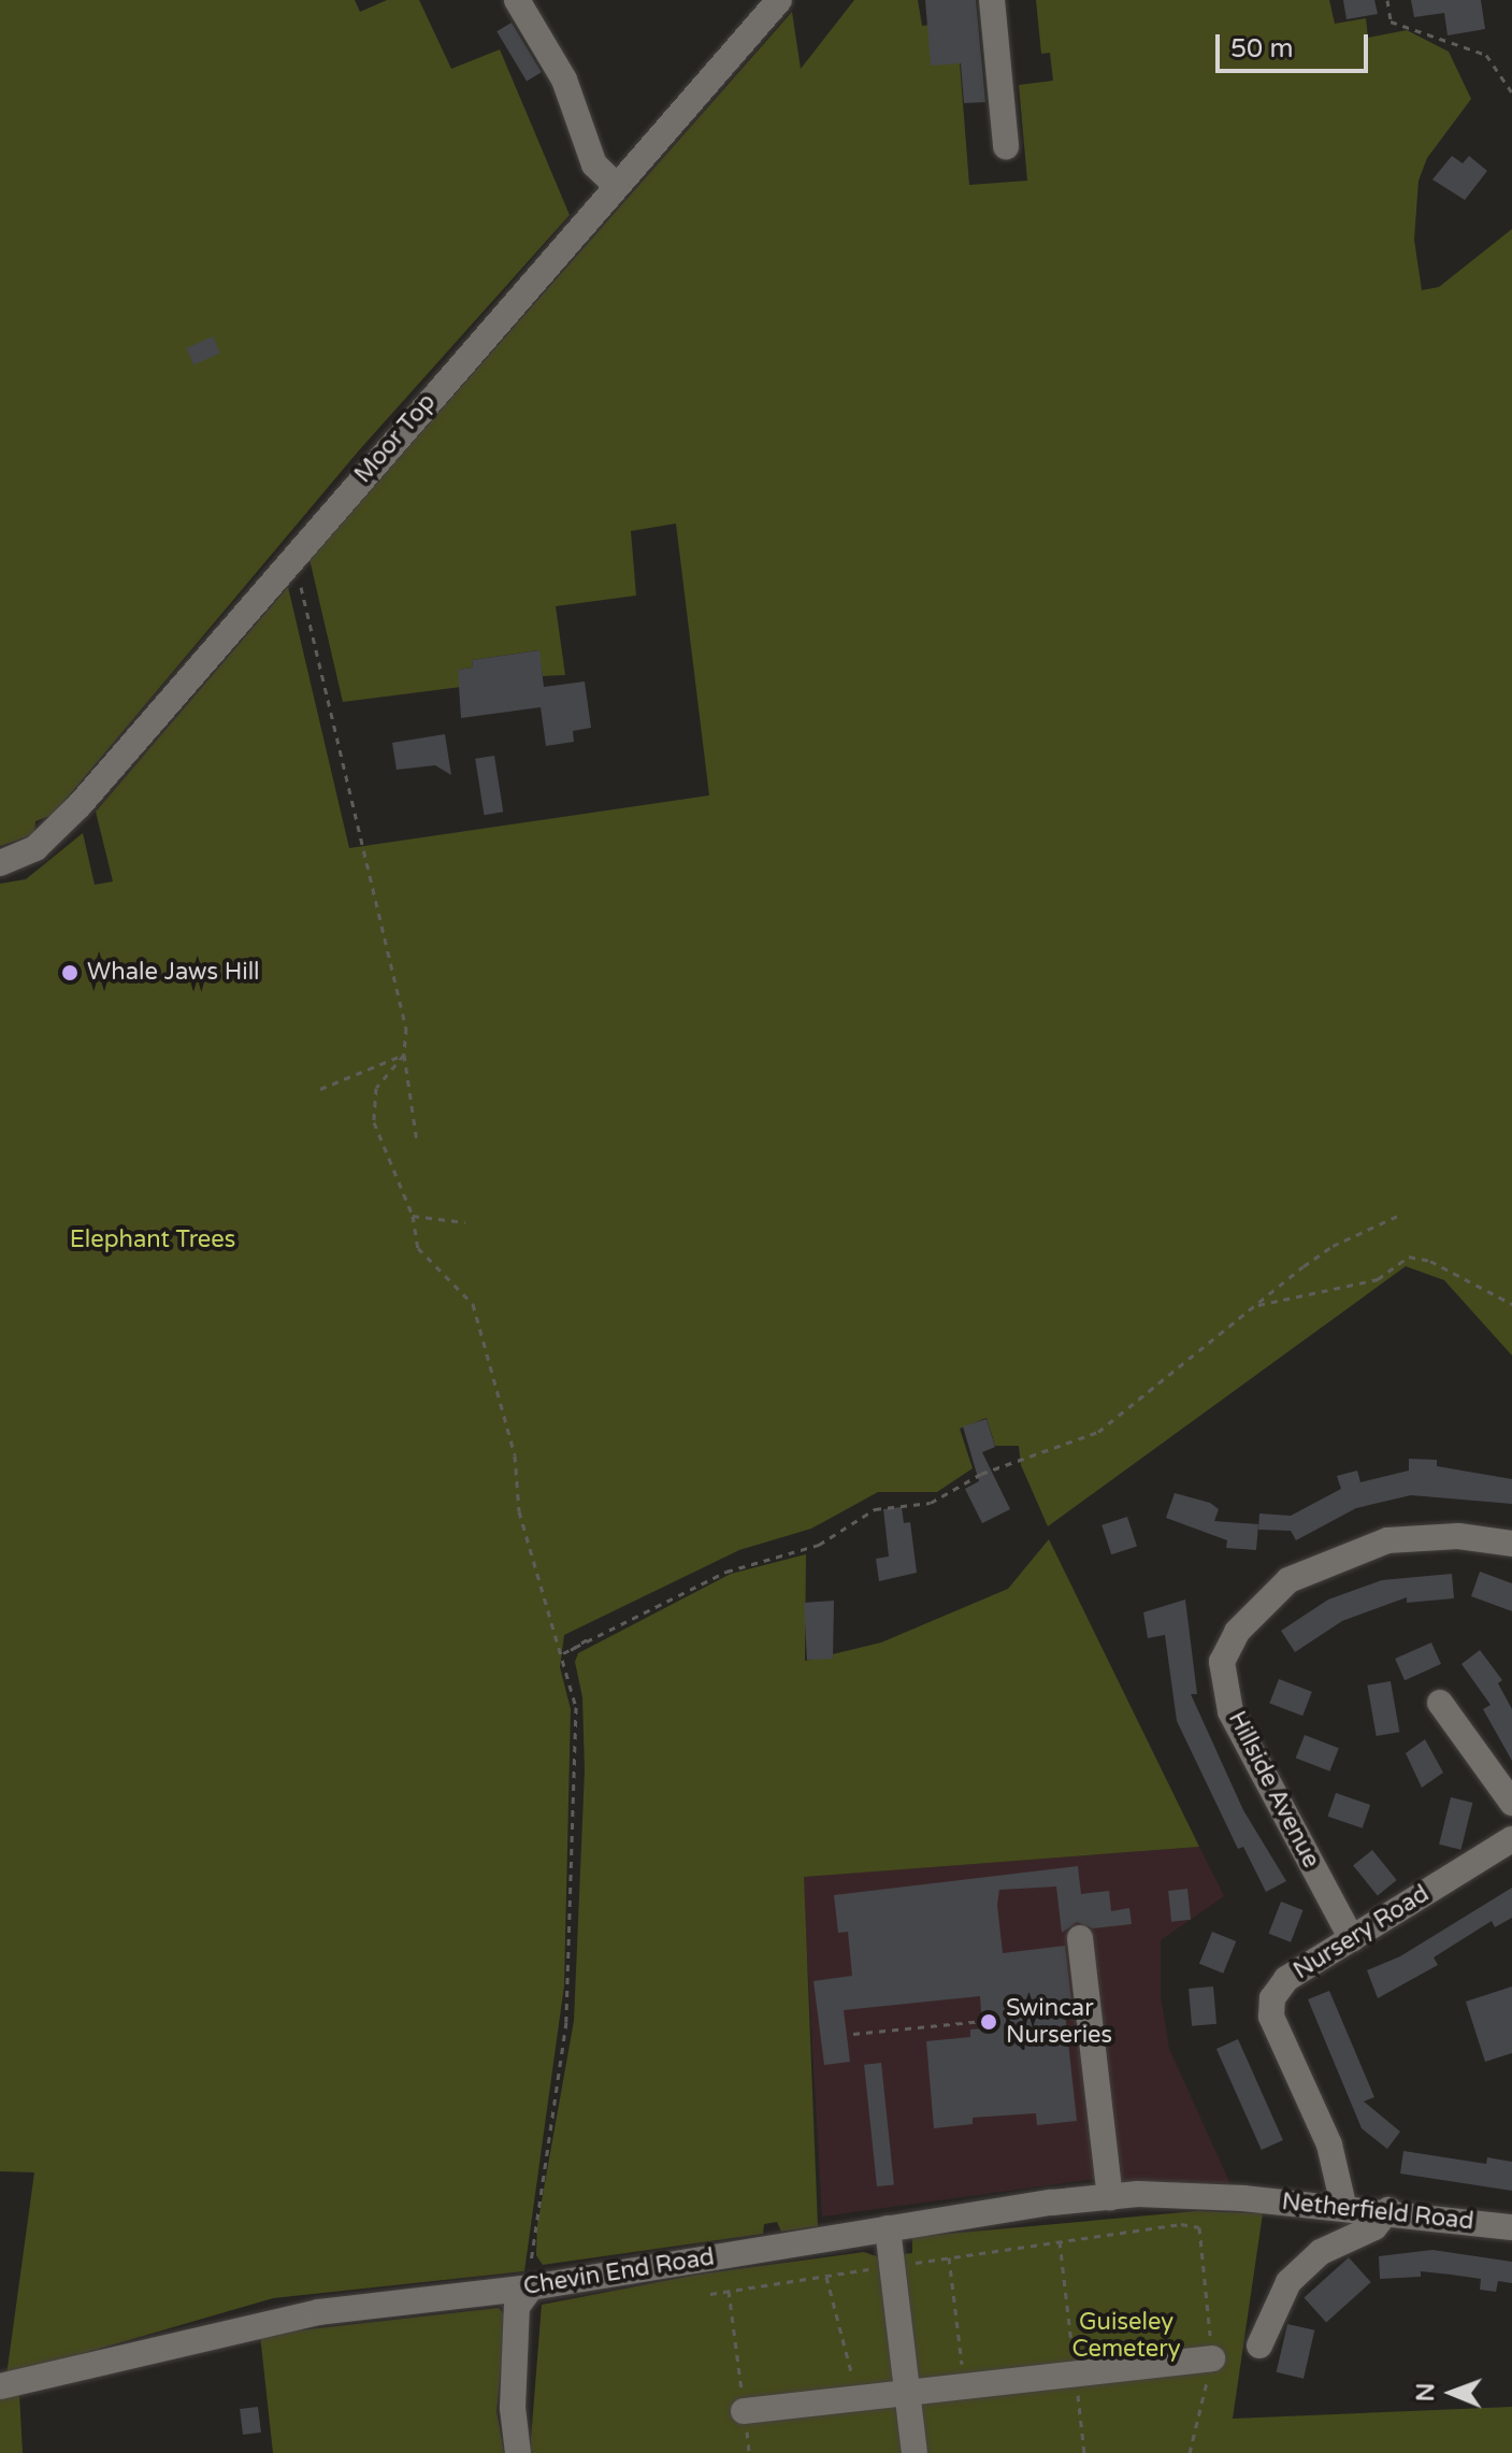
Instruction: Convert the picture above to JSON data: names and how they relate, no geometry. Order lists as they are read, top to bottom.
{
  "streets": {
    "street": [
      "Moor Top",
      "Hillside Avenue",
      "Nursery Road",
      "Netherfield Road",
      "Chevin End Road"
    ]
  },
  "crossings": [
    ["Hillside Avenue", "Nursery Road"],
    ["Nursery Road", "Netherfield Road"],
    ["Netherfield Road", "Chevin End Road"]
  ],
  "parks": ["Elephant Trees", "Guiseley Cemetery"],
  "places": ["Whale Jaws Hill", "Swincar Nurseries"],
  "scale_bar": "50 m",
  "north": "left"
}
